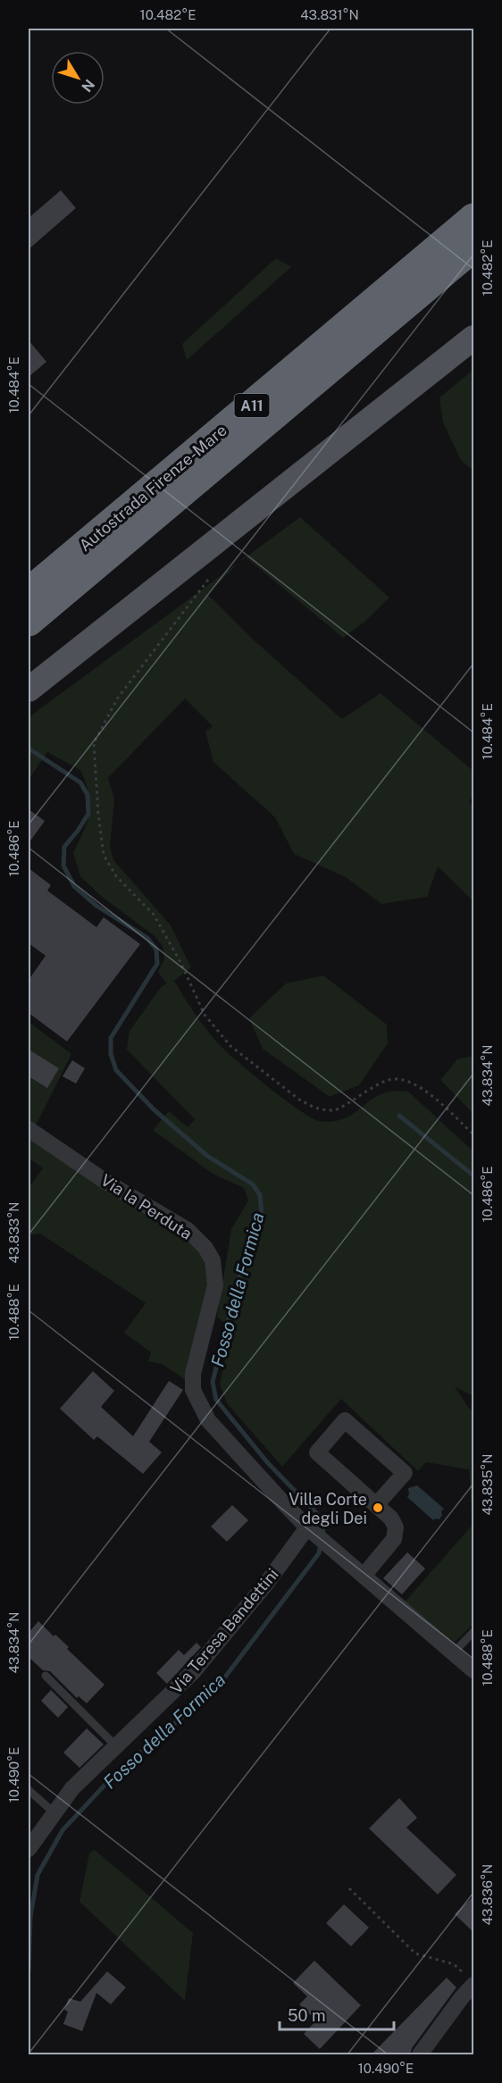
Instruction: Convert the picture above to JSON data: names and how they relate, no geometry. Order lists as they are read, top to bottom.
{
  "streets": {
    "highway": ["A11", "Autostrada Firenze-Mare"],
    "street": ["Via la Perduta", "Via Teresa Bandettini"]
  },
  "crossings": [
    ["Via la Perduta", "Via Teresa Bandettini"]
  ],
  "water": ["Fosso della Formica"],
  "places": ["Villa Corte degli Dei"],
  "scale_bar": "50 m",
  "north": "bottom right",
  "coordinates": [
    "10.482°E",
    "43.831°N",
    "10.484°E",
    "10.486°E",
    "43.834°N",
    "43.833°N",
    "10.488°E",
    "43.835°N",
    "10.490°E",
    "43.836°N"
  ]
}
